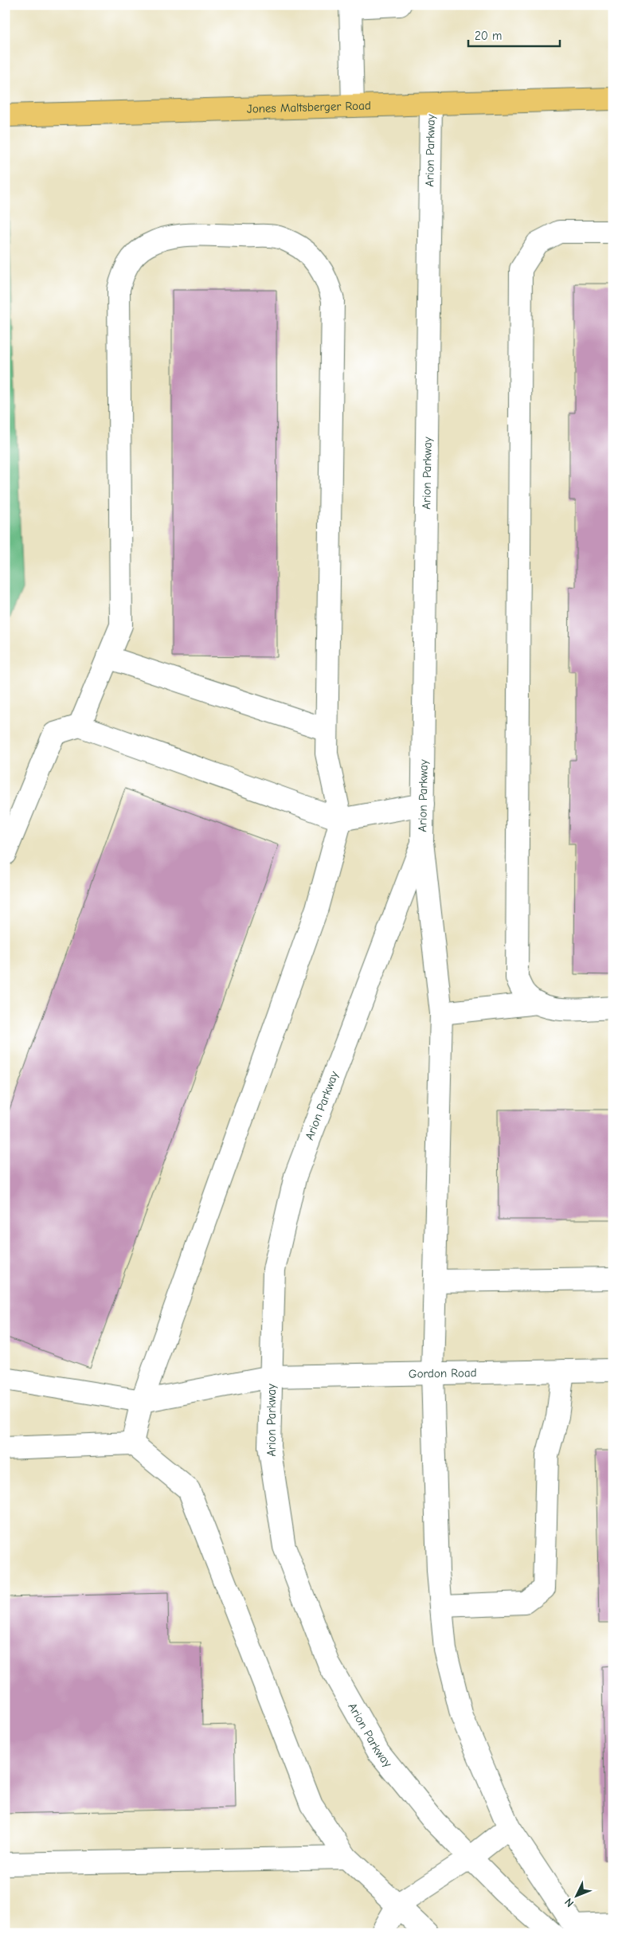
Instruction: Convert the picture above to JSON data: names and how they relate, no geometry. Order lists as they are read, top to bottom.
{
  "streets": {
    "main road": ["Jones Maltsberger Road"],
    "street": ["Arion Parkway", "Gordon Road"]
  },
  "crossings": [
    ["Jones Maltsberger Road", "Arion Parkway"],
    ["Arion Parkway", "Gordon Road"]
  ],
  "scale_bar": "20 m",
  "north": "bottom left"
}
